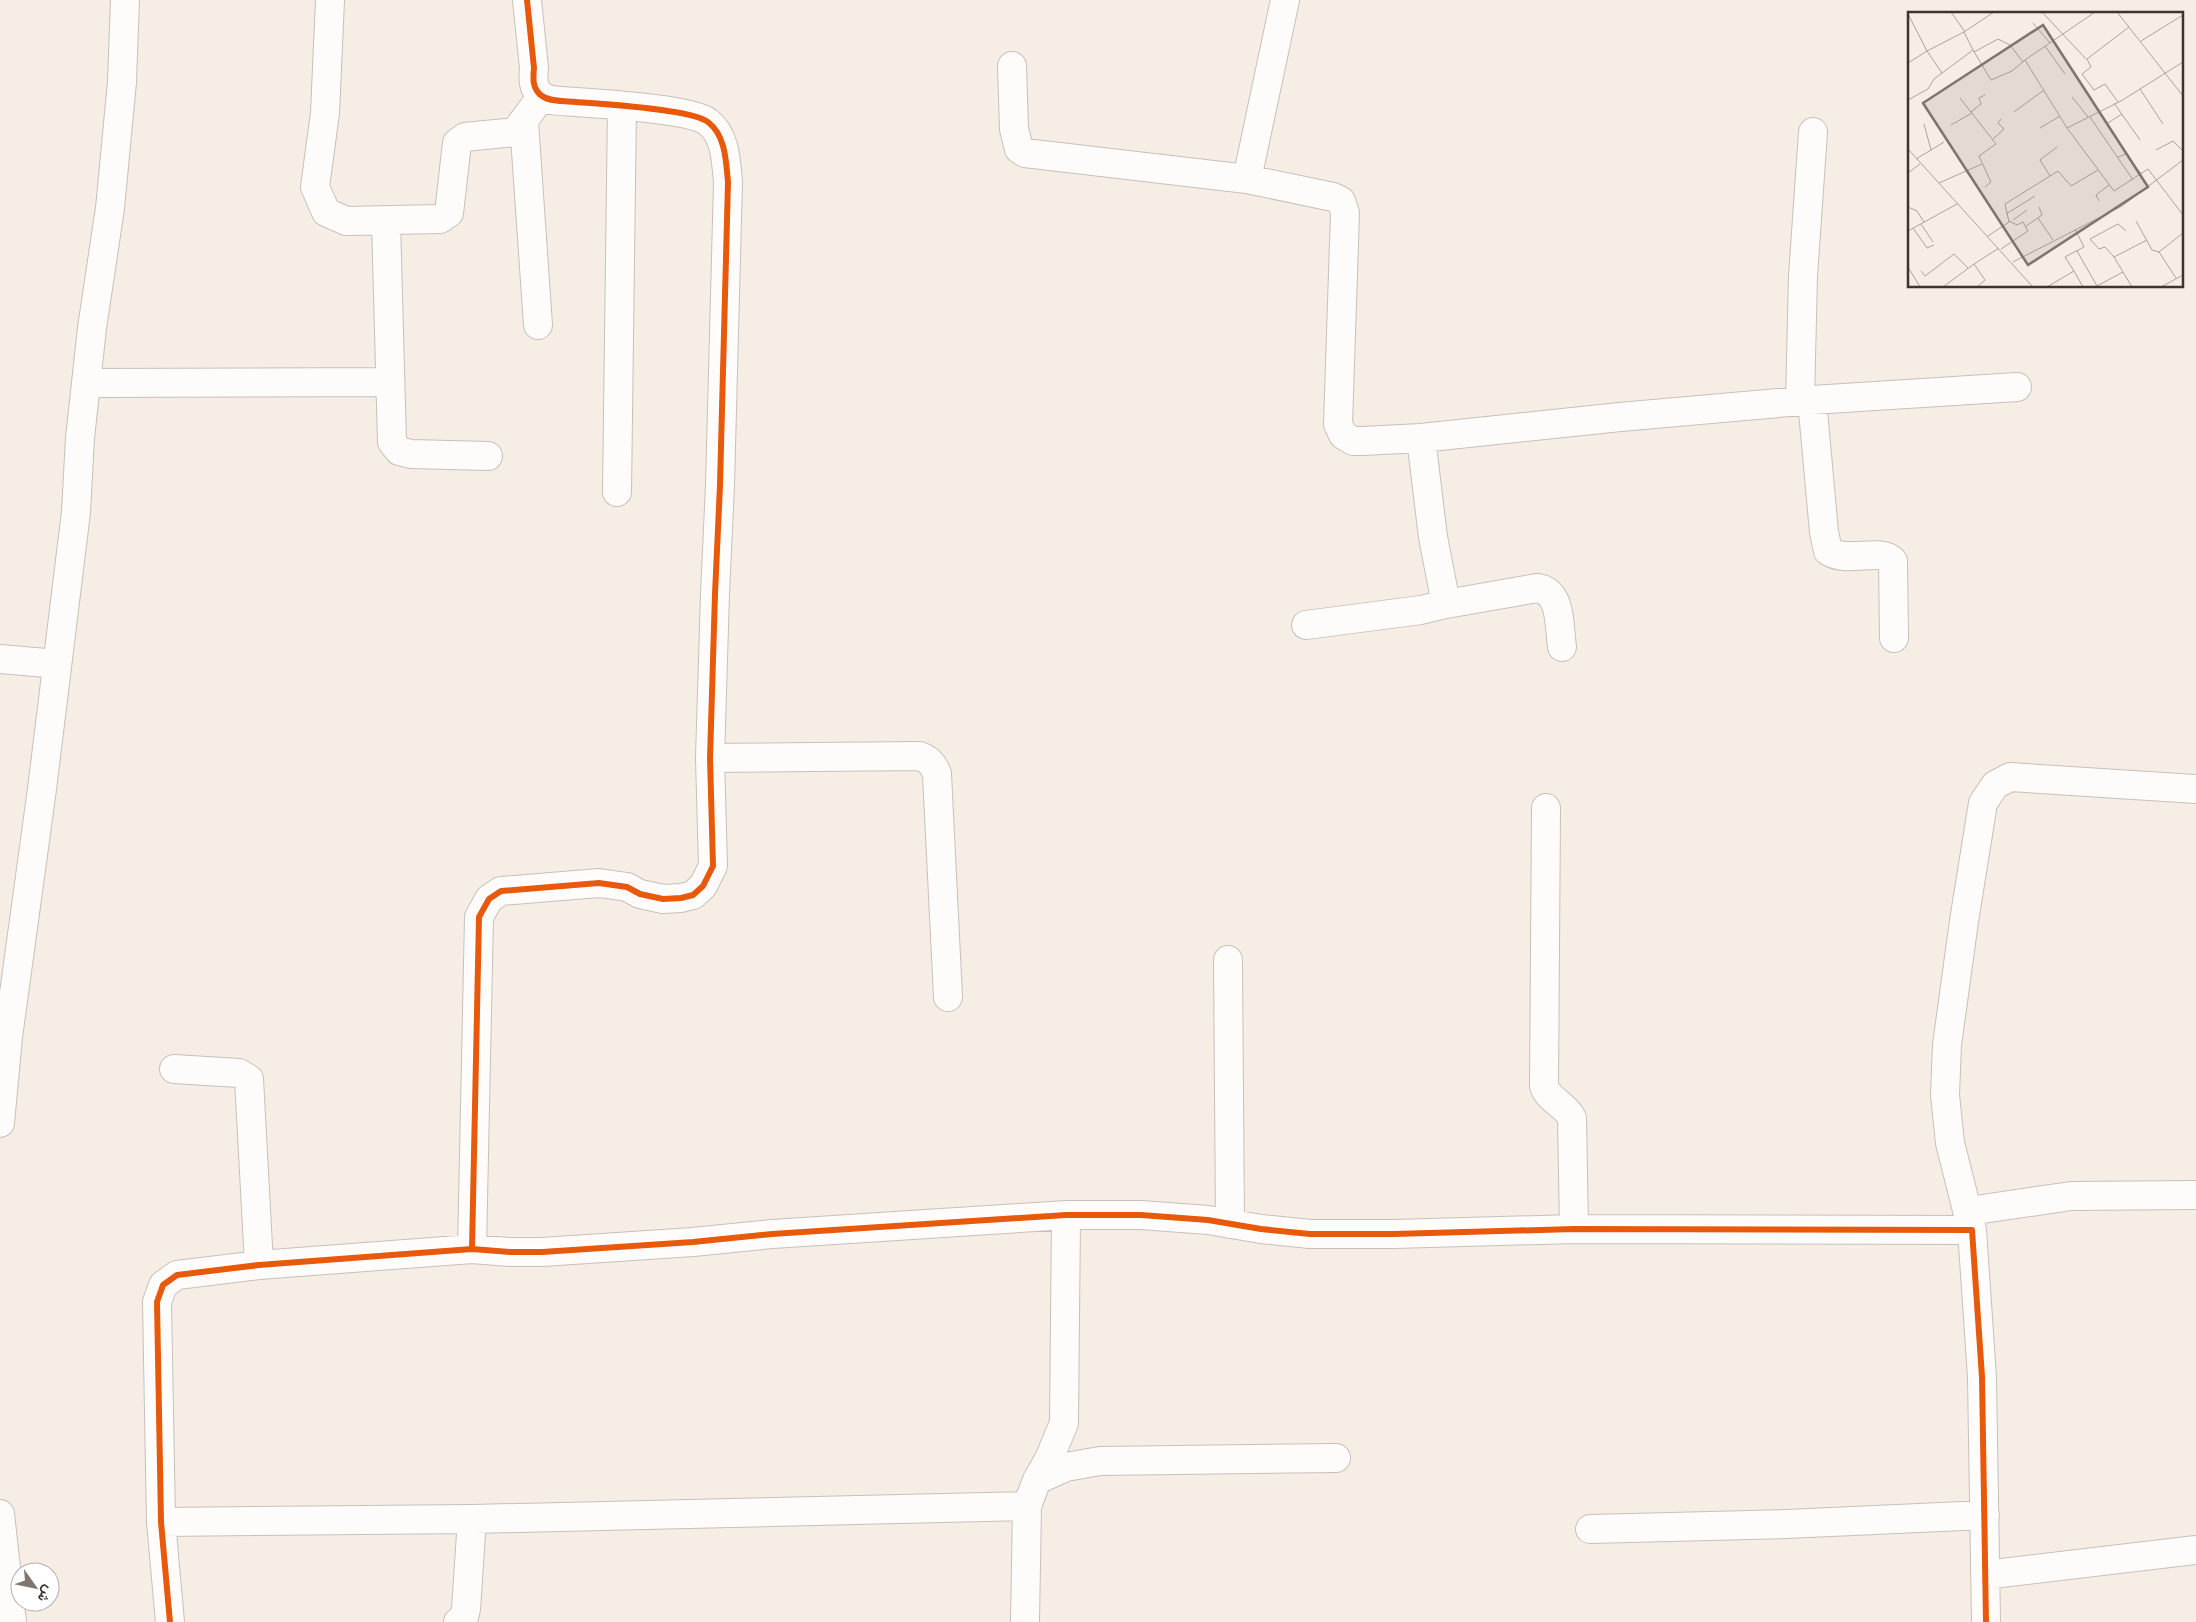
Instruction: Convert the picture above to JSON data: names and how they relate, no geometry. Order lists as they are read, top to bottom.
{
  "north": "bottom right"
}
